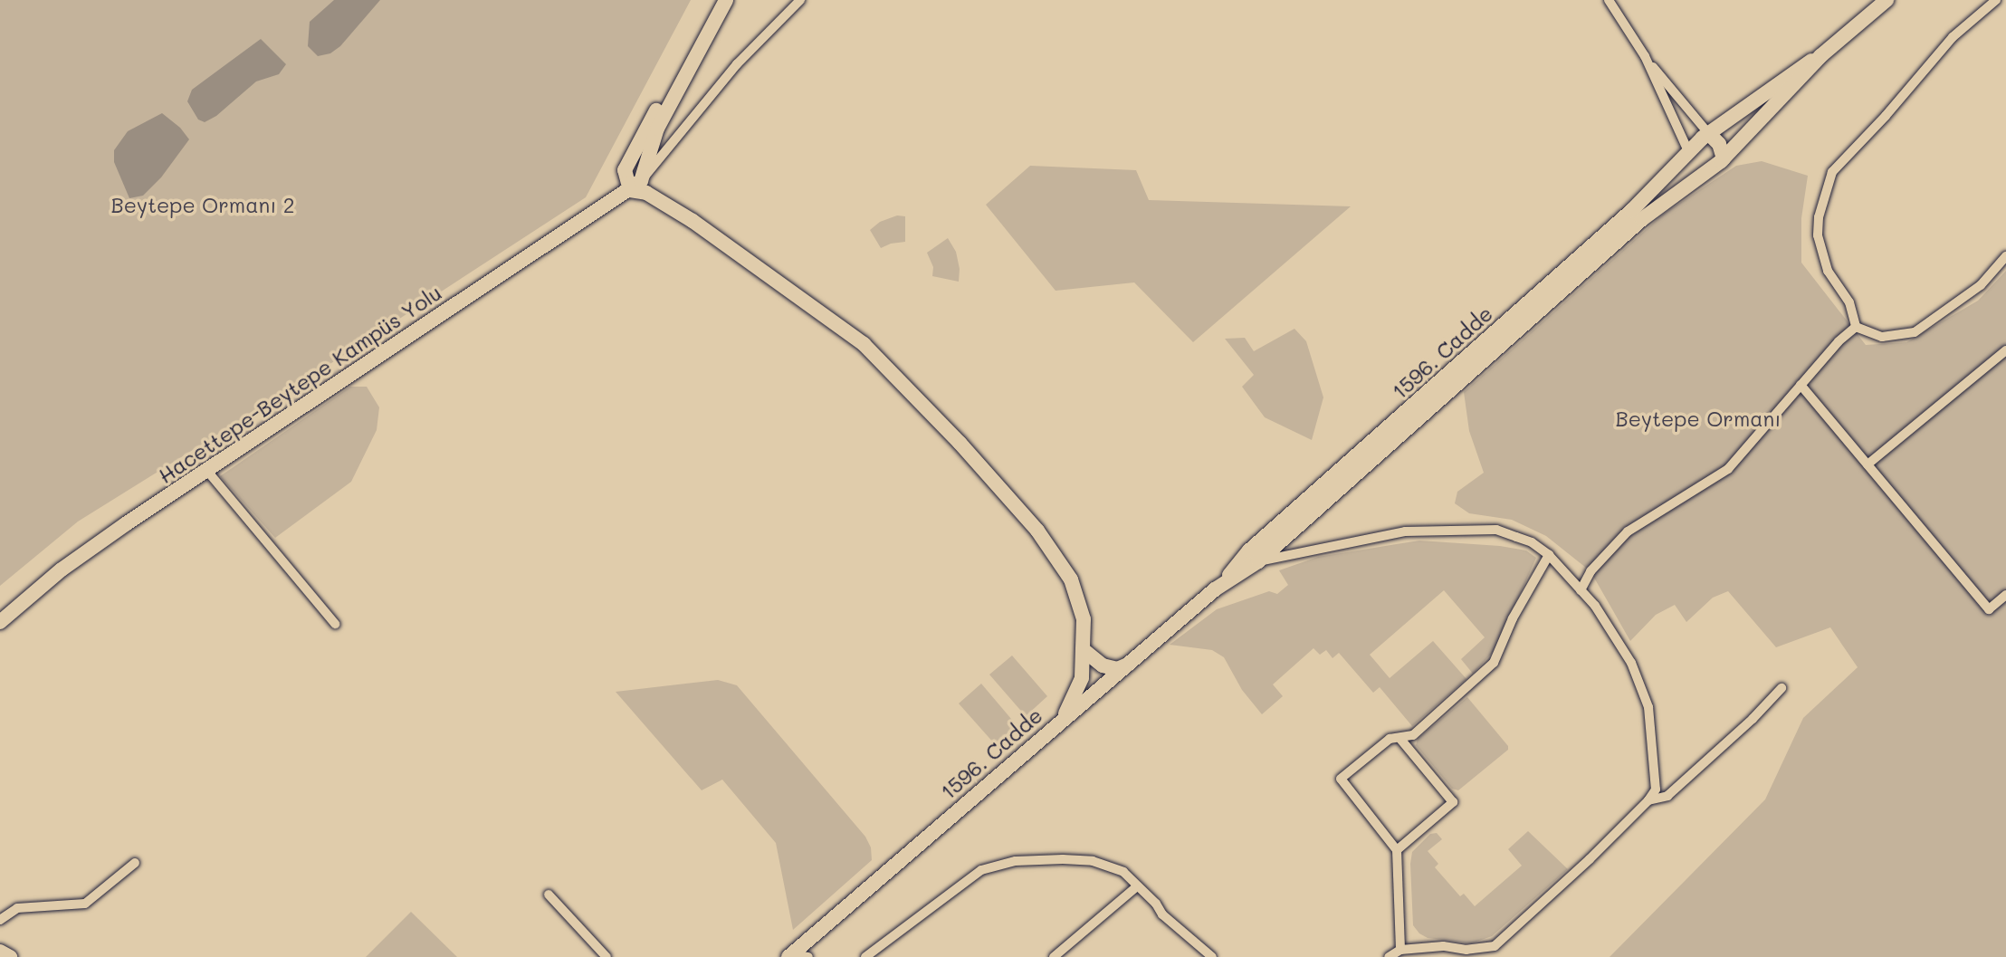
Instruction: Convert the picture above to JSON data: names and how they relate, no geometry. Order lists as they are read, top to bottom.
{
  "streets": {
    "street": ["1596. Cadde", "Hacettepe-Beytepe Kampüs Yolu"]
  },
  "parks": ["Beytepe Ormanı 2", "Beytepe Ormanı"]
}
